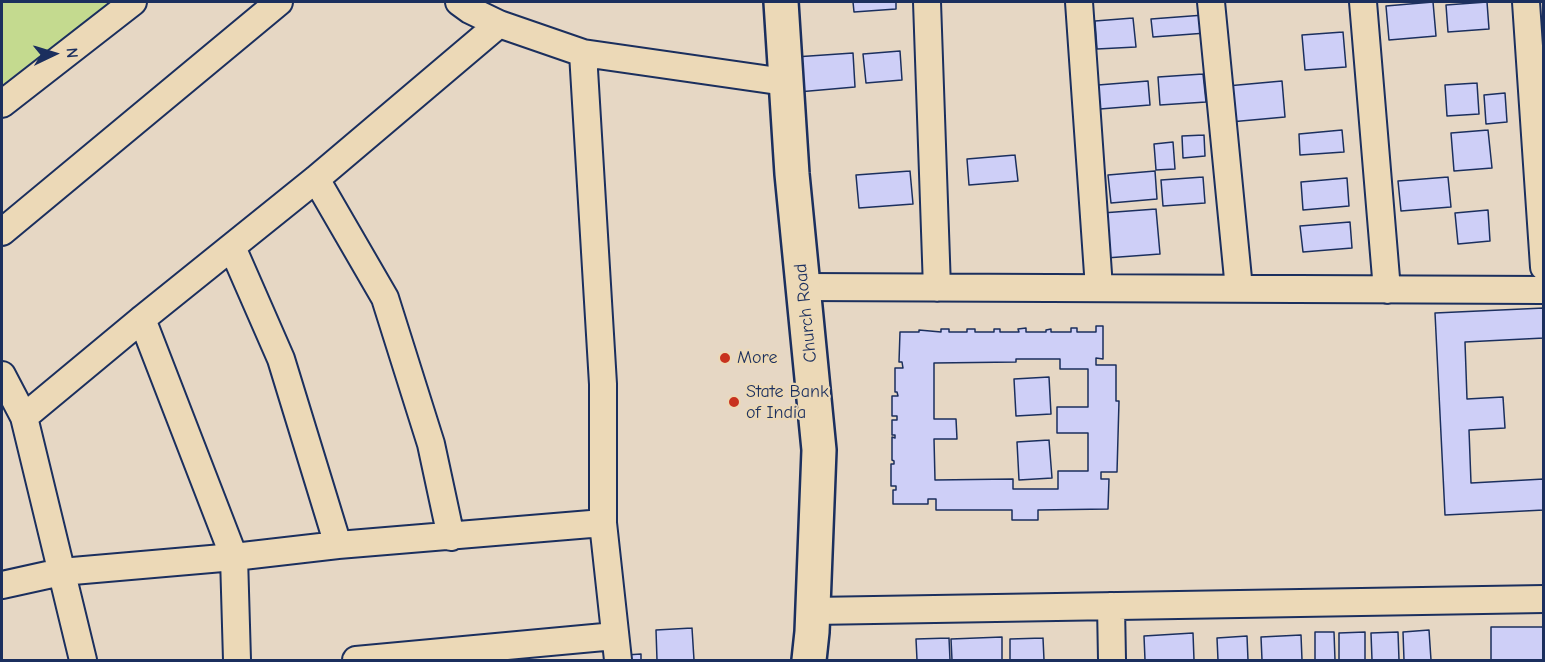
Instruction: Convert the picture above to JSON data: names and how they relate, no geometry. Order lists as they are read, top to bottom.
{
  "streets": {
    "main road": ["Church Road"]
  },
  "places": ["More", "State Bank of India"],
  "north": "right"
}
